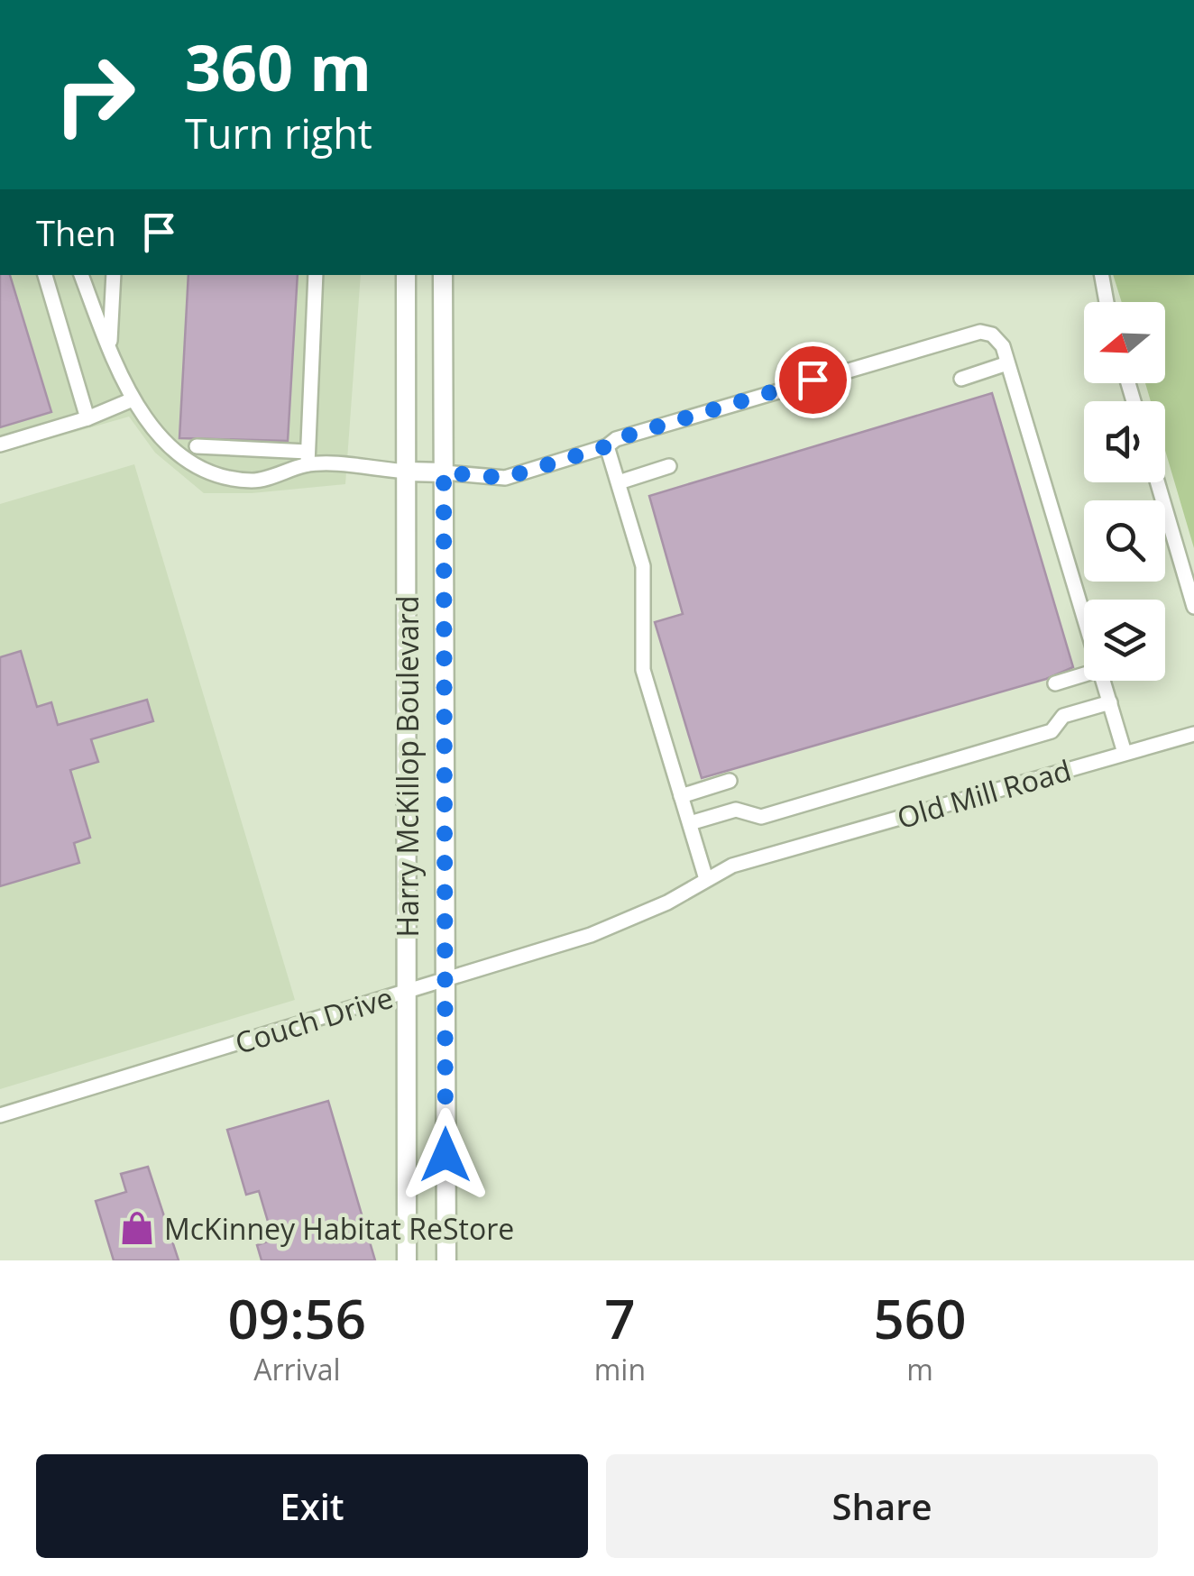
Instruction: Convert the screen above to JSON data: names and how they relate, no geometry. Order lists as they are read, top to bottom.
{
  "streets": {
    "main road": ["Harry McKillop Boulevard"],
    "street": ["Old Mill Road", "Couch Drive"]
  },
  "crossings": [
    ["Harry McKillop Boulevard", "Couch Drive"],
    ["Old Mill Road", "Couch Drive"]
  ],
  "places": {
    "shop": ["McKinney Habitat ReStore"]
  },
  "north": "left",
  "page": {
    "turn": ["360 m", "Turn right"],
    "then": "Then",
    "eta": [
      "09:56",
      "Arrival",
      "7",
      "min",
      "560",
      "m"
    ],
    "buttons": ["Exit", "Share"]
  }
}
